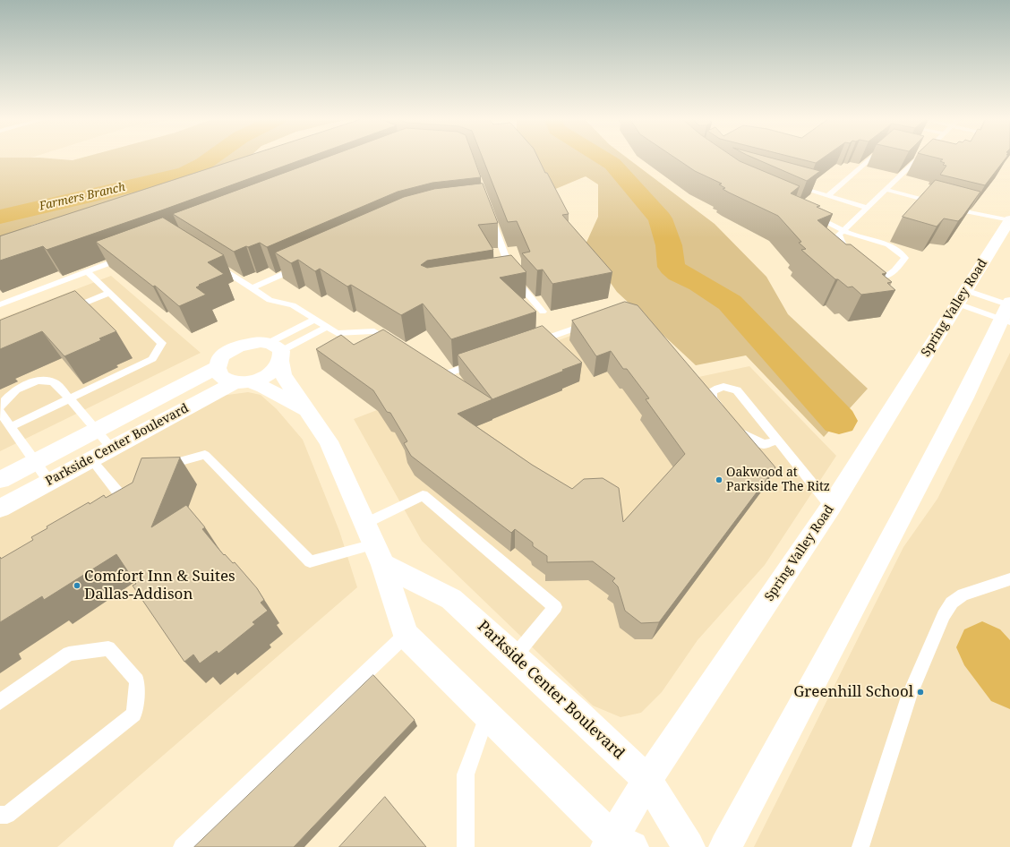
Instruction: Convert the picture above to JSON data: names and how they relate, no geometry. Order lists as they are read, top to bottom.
{
  "streets": {
    "main road": ["Spring Valley Road", "Parkside Center Boulevard"]
  },
  "crossings": [
    ["Spring Valley Road", "Parkside Center Boulevard"]
  ],
  "water": ["Farmers Branch"],
  "places": ["Oakwood at Parkside The Ritz", "Comfort Inn & Suites Dallas-Addison", "Greenhill School"]
}
